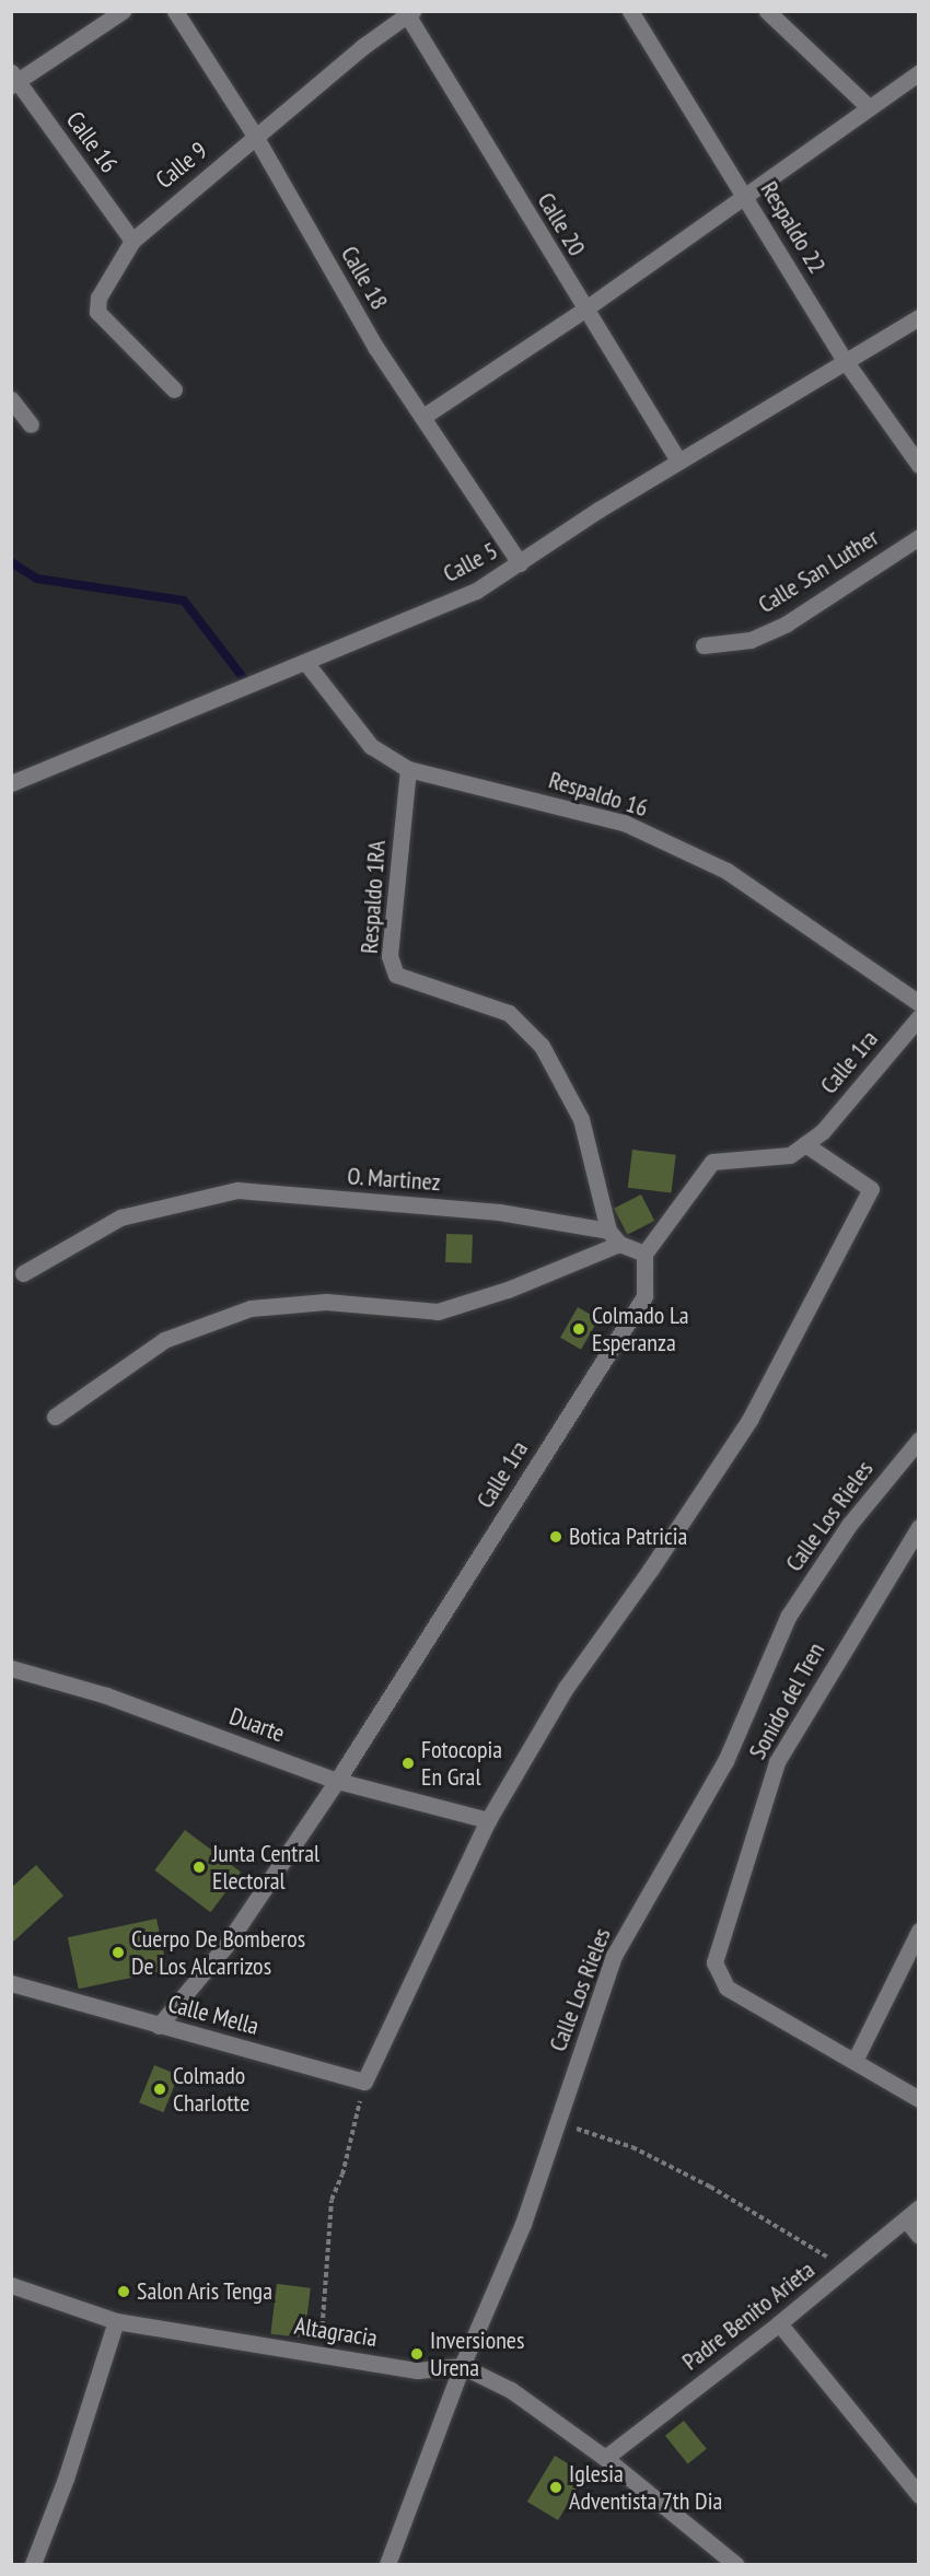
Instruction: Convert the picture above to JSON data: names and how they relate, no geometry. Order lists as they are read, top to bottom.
{
  "streets": {
    "street": [
      "Calle 16",
      "Calle 9",
      "Calle 20",
      "Respaldo 22",
      "Calle 18",
      "Calle 5",
      "Calle San Luther",
      "Respaldo 16",
      "Respaldo 1RA",
      "Calle 1ra",
      "O. Martinez",
      "Calle Los Rieles",
      "Sonido del Tren",
      "Duarte",
      "Calle Mella",
      "Padre Benito Arieta",
      "Altagracia"
    ]
  },
  "crossings": [
    ["Calle 16", "Calle 9"],
    ["Calle 9", "Calle 20"],
    ["Calle 9", "Calle 18"],
    ["Calle 20", "Calle 5"],
    ["Respaldo 22", "Calle 5"],
    ["Calle 18", "Calle 5"],
    ["Calle 5", "Respaldo 16"],
    ["Respaldo 16", "Respaldo 1RA"],
    ["Respaldo 1RA", "Calle 1ra"],
    ["Respaldo 1RA", "O. Martinez"],
    ["Calle 1ra", "Duarte"],
    ["Calle 1ra", "Calle Mella"],
    ["Calle Los Rieles", "Altagracia"]
  ],
  "places": [
    "Colmado La Esperanza",
    "Botica Patricia",
    "Fotocopia En Gral",
    "Junta Central Electoral",
    "Cuerpo De Bomberos De Los Alcarrizos",
    "Colmado Charlotte",
    "Salon Aris Tenga",
    "Inversiones Urena",
    "Iglesia Adventista 7th Dia"
  ]
}
